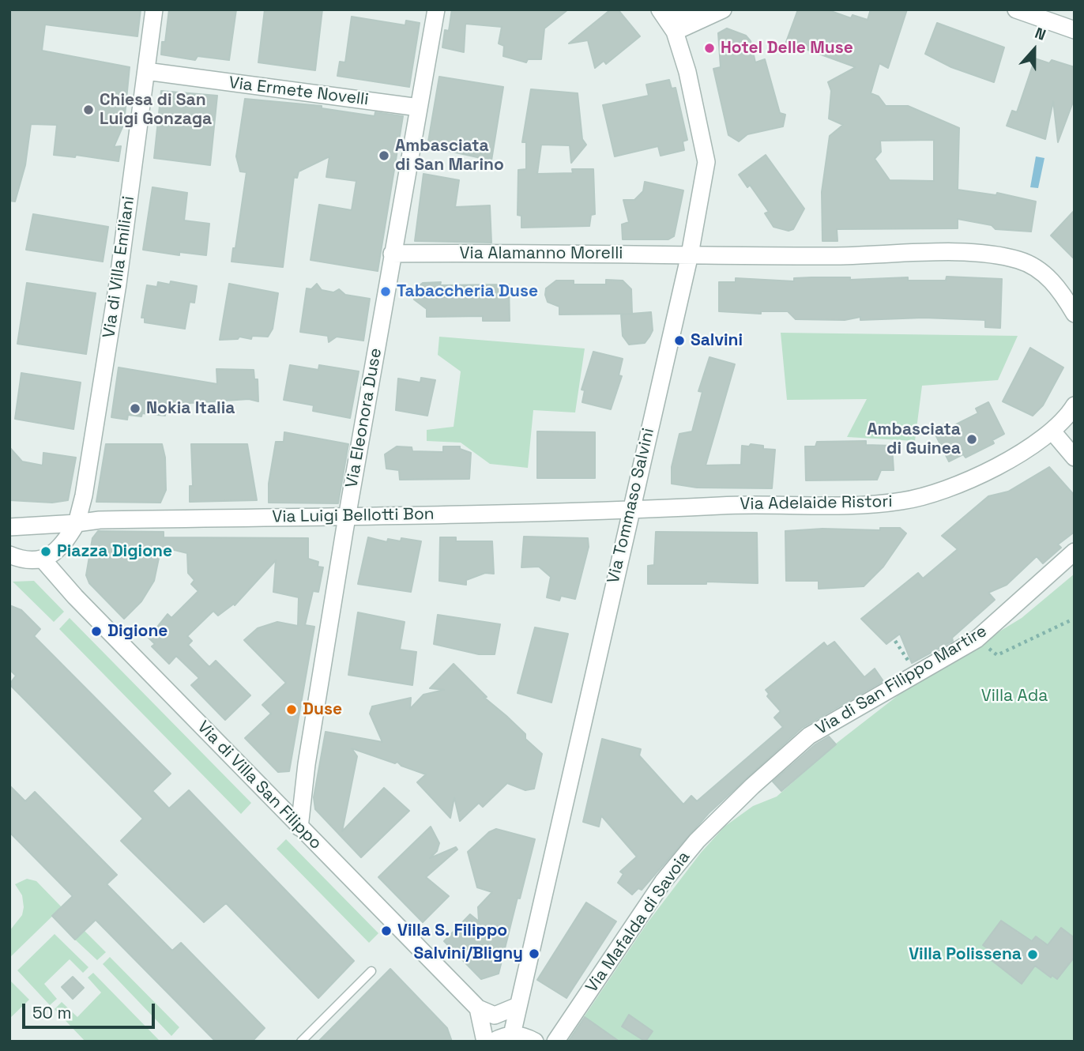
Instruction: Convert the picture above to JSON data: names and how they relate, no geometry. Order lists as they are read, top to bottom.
{
  "streets": {
    "street": [
      "Via Ermete Novelli",
      "Via Alamanno Morelli",
      "Via di Villa Emiliani",
      "Via Eleonora Duse",
      "Via Adelaide Ristori",
      "Via Tommaso Salvini",
      "Via Luigi Bellotti Bon",
      "Via di San Filippo Martire",
      "Via di Villa San Filippo",
      "Via Mafalda di Savoia"
    ]
  },
  "crossings": [
    ["Via Ermete Novelli", "Via di Villa Emiliani"],
    ["Via Ermete Novelli", "Via Eleonora Duse"],
    ["Via Alamanno Morelli", "Via Eleonora Duse"],
    ["Via Alamanno Morelli", "Via Tommaso Salvini"],
    ["Via di Villa Emiliani", "Via Luigi Bellotti Bon"],
    ["Via Eleonora Duse", "Via Luigi Bellotti Bon"],
    ["Via Eleonora Duse", "Via di Villa San Filippo"],
    ["Via Adelaide Ristori", "Via Tommaso Salvini"],
    ["Via Adelaide Ristori", "Via Luigi Bellotti Bon"],
    ["Via Tommaso Salvini", "Via Luigi Bellotti Bon"],
    ["Via di San Filippo Martire", "Via Mafalda di Savoia"]
  ],
  "parks": ["Villa Ada"],
  "places": [
    "Hotel Delle Muse",
    "Chiesa di San Luigi Gonzaga",
    "Ambasciata di San Marino",
    "Tabaccheria Duse",
    "Salvini",
    "Nokia Italia",
    "Ambasciata di Guinea",
    "Piazza Digione",
    "Digione",
    "Duse",
    "Villa S. Filippo",
    "Salvini/Bligny",
    "Villa Polissena"
  ],
  "scale_bar": "50 m",
  "north": "top"
}
